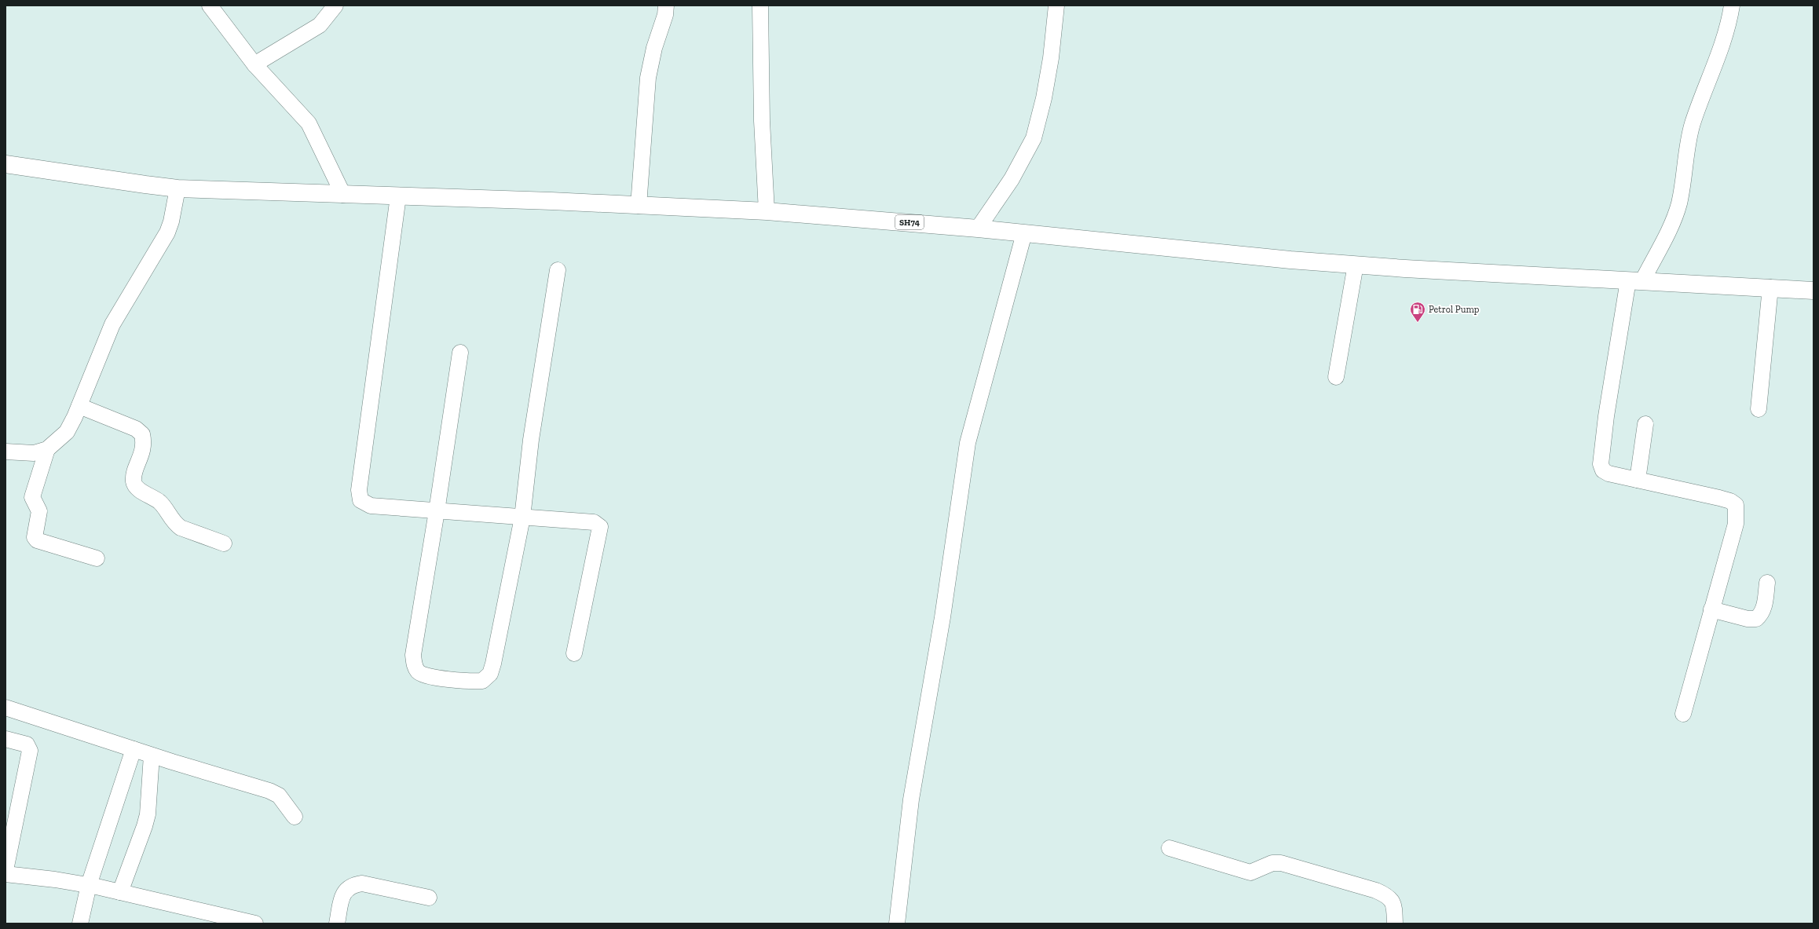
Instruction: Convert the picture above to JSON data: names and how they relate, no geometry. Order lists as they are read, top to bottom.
{
  "streets": {
    "highway": ["SH74"]
  },
  "places": {
    "fuel station": ["Petrol Pump"]
  }
}
